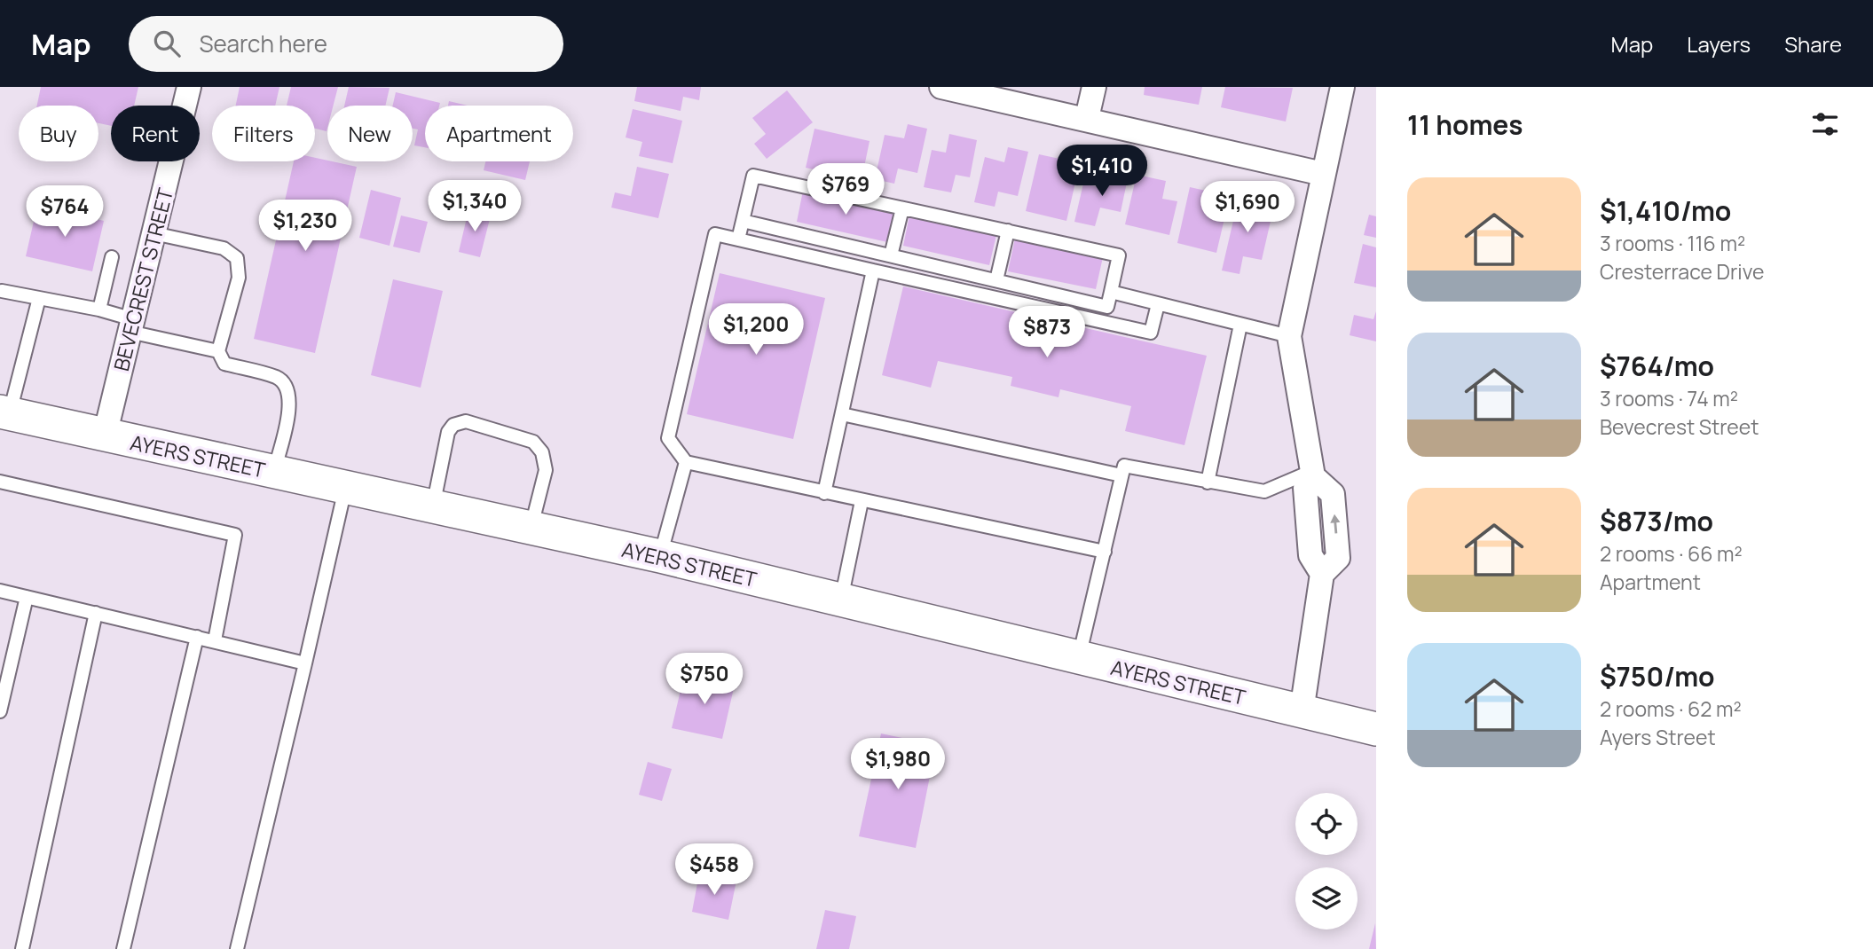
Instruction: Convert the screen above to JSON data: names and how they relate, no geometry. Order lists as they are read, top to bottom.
{
  "streets": {
    "main road": ["AYERS STREET"],
    "street": ["BEVECREST STREET"]
  },
  "crossings": [
    ["BEVECREST STREET", "AYERS STREET"]
  ],
  "page": {
    "header": "Map",
    "search": "Search here",
    "nav": ["Map", "Layers", "Share"],
    "heading": "11 homes",
    "chip": [
      "Buy",
      "Rent",
      "Filters",
      "New",
      "Apartment"
    ],
    "price": [
      "$1,410",
      "$769",
      "$1,340",
      "$1,690",
      "$764",
      "$1,230",
      "$1,200",
      "$873",
      "$750",
      "$1,980",
      "$458"
    ],
    "list": [
      {
        "name": "$1,410/mo",
        "note": "3 rooms · 116 m² · Cresterrace Drive"
      },
      {
        "name": "$764/mo",
        "note": "3 rooms · 74 m² · Bevecrest Street"
      },
      {
        "name": "$873/mo",
        "note": "2 rooms · 66 m² · Apartment"
      },
      {
        "name": "$750/mo",
        "note": "2 rooms · 62 m² · Ayers Street"
      }
    ]
  }
}
